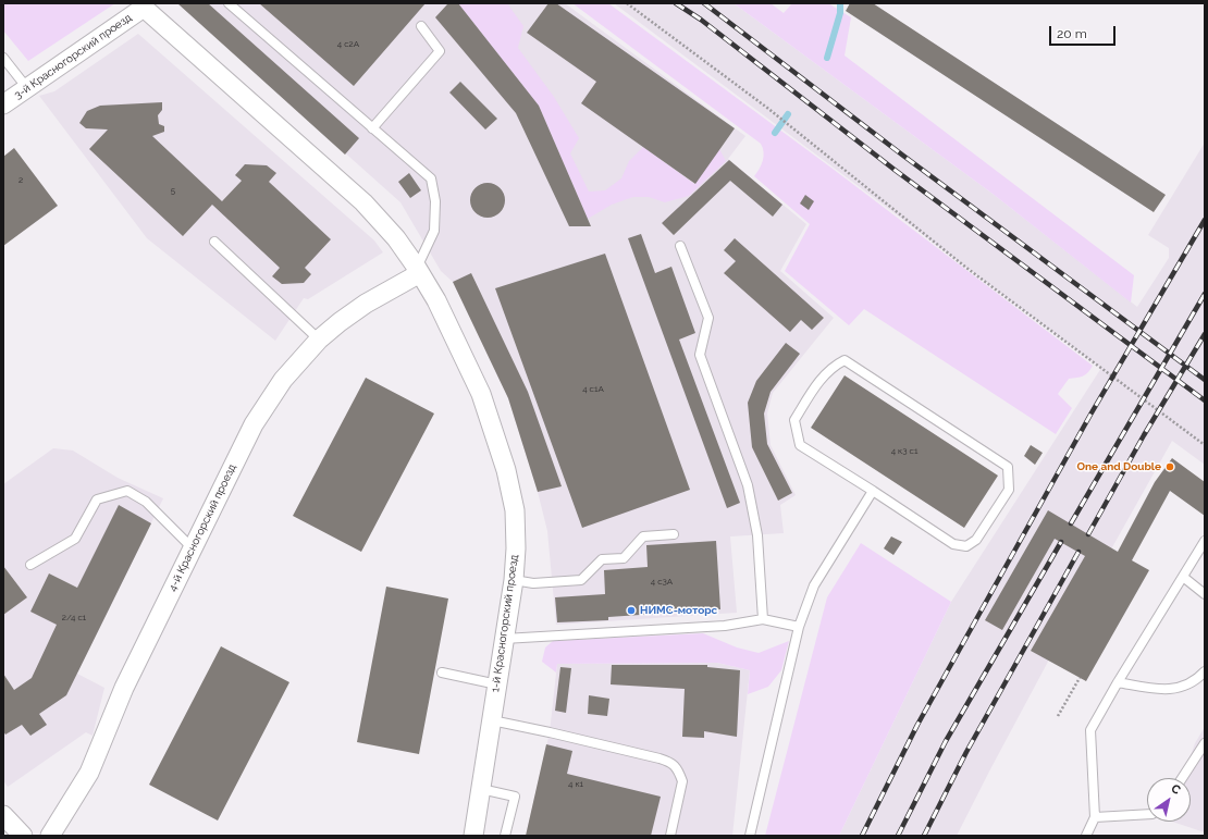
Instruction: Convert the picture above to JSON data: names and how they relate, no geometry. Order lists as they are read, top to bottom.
{
  "streets": {
    "street": ["3-й Красногорский проезд", "4-й Красногорский проезд", "1-й Красногорский проезд"]
  },
  "crossings": [
    ["3-й Красногорский проезд", "1-й Красногорский проезд"],
    ["4-й Красногорский проезд", "1-й Красногорский проезд"]
  ],
  "places": ["One and Double", "НИМС-моторс"],
  "house_numbers": [
    "4 с2А",
    "2",
    "5",
    "4 с1А",
    "4 к3 с1",
    "4 с3А",
    "2/4 с1",
    "4 к1"
  ],
  "scale_bar": "20 m",
  "north": "top right"
}
